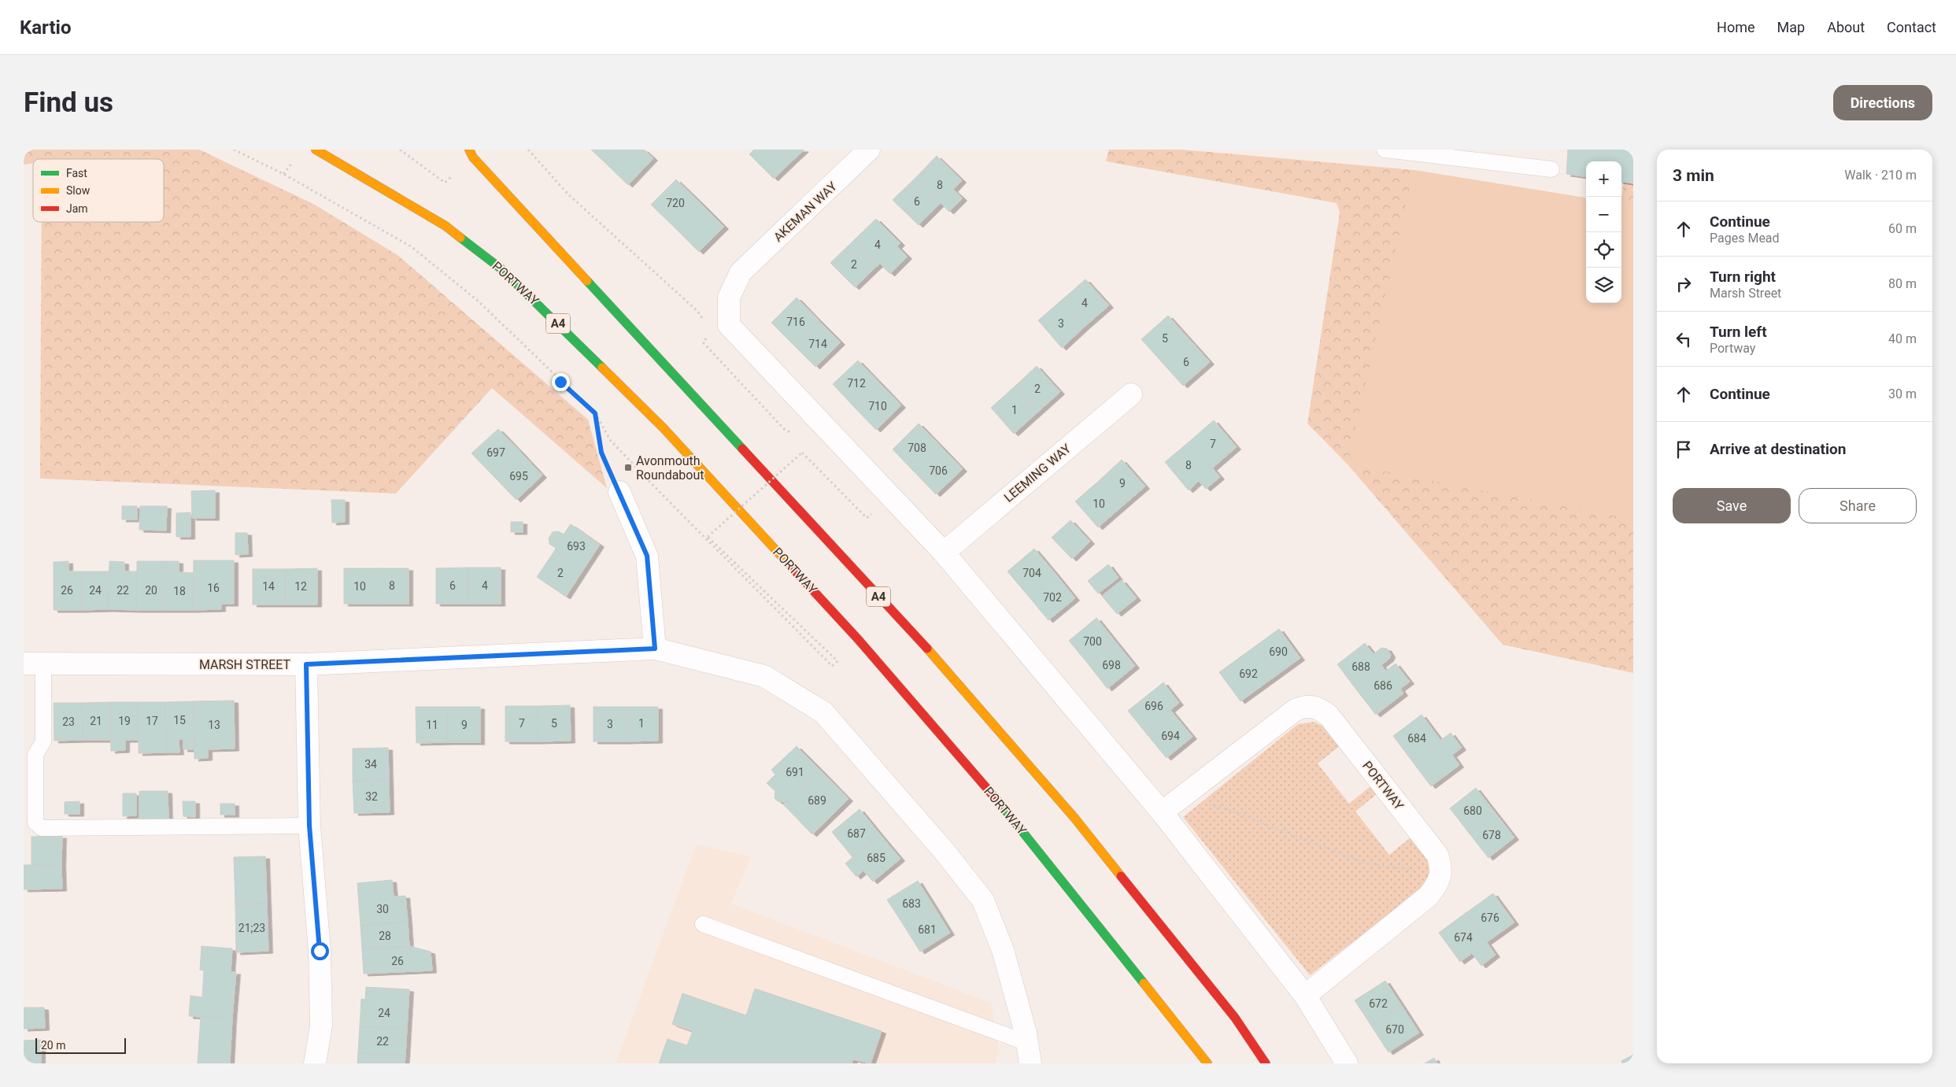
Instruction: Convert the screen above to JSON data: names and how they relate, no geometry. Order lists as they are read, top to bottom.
{
  "streets": {
    "highway": ["PORTWAY", "A4"],
    "street": ["AKEMAN WAY", "LEEMING WAY", "MARSH STREET"]
  },
  "crossings": [
    ["AKEMAN WAY", "LEEMING WAY"]
  ],
  "places": {
    "transit": ["Avonmouth Roundabout"]
  },
  "house_numbers": [
    "8",
    "6",
    "720",
    "4",
    "2",
    "4",
    "716",
    "3",
    "5",
    "714",
    "6",
    "712",
    "2",
    "710",
    "1",
    "7",
    "708",
    "697",
    "8",
    "706",
    "695",
    "9",
    "10",
    "693",
    "2",
    "704",
    "8",
    "6",
    "4",
    "14",
    "12",
    "10",
    "16",
    "26",
    "24",
    "22",
    "20",
    "18",
    "702",
    "700",
    "690",
    "698",
    "688",
    "692",
    "686",
    "696",
    "15",
    "21",
    "19",
    "17",
    "23",
    "7",
    "5",
    "1",
    "3",
    "13",
    "11",
    "9",
    "694",
    "684",
    "34",
    "691",
    "32",
    "689",
    "680",
    "687",
    "678",
    "685",
    "683",
    "30",
    "676",
    "21;23",
    "681",
    "28",
    "674",
    "26",
    "672",
    "24",
    "670",
    "22"
  ],
  "legend": ["Fast", "Slow", "Jam"],
  "scale_bar": "20 m",
  "page": {
    "header": "Kartio",
    "nav": [
      "Home",
      "Map",
      "About",
      "Contact"
    ],
    "buttons": [
      "Directions",
      ["Save", "Share"]
    ],
    "title": "Find us",
    "heading": ["3 min", "Walk · 210 m"],
    "map_buttons": ["+", "−"],
    "list": [
      ["Continue", "Pages Mead", "60 m"],
      ["Turn right", "Marsh Street", "80 m"],
      ["Turn left", "Portway", "40 m"],
      ["Continue", "30 m"],
      "Arrive at destination"
    ],
    "scale": "20 m"
  }
}
